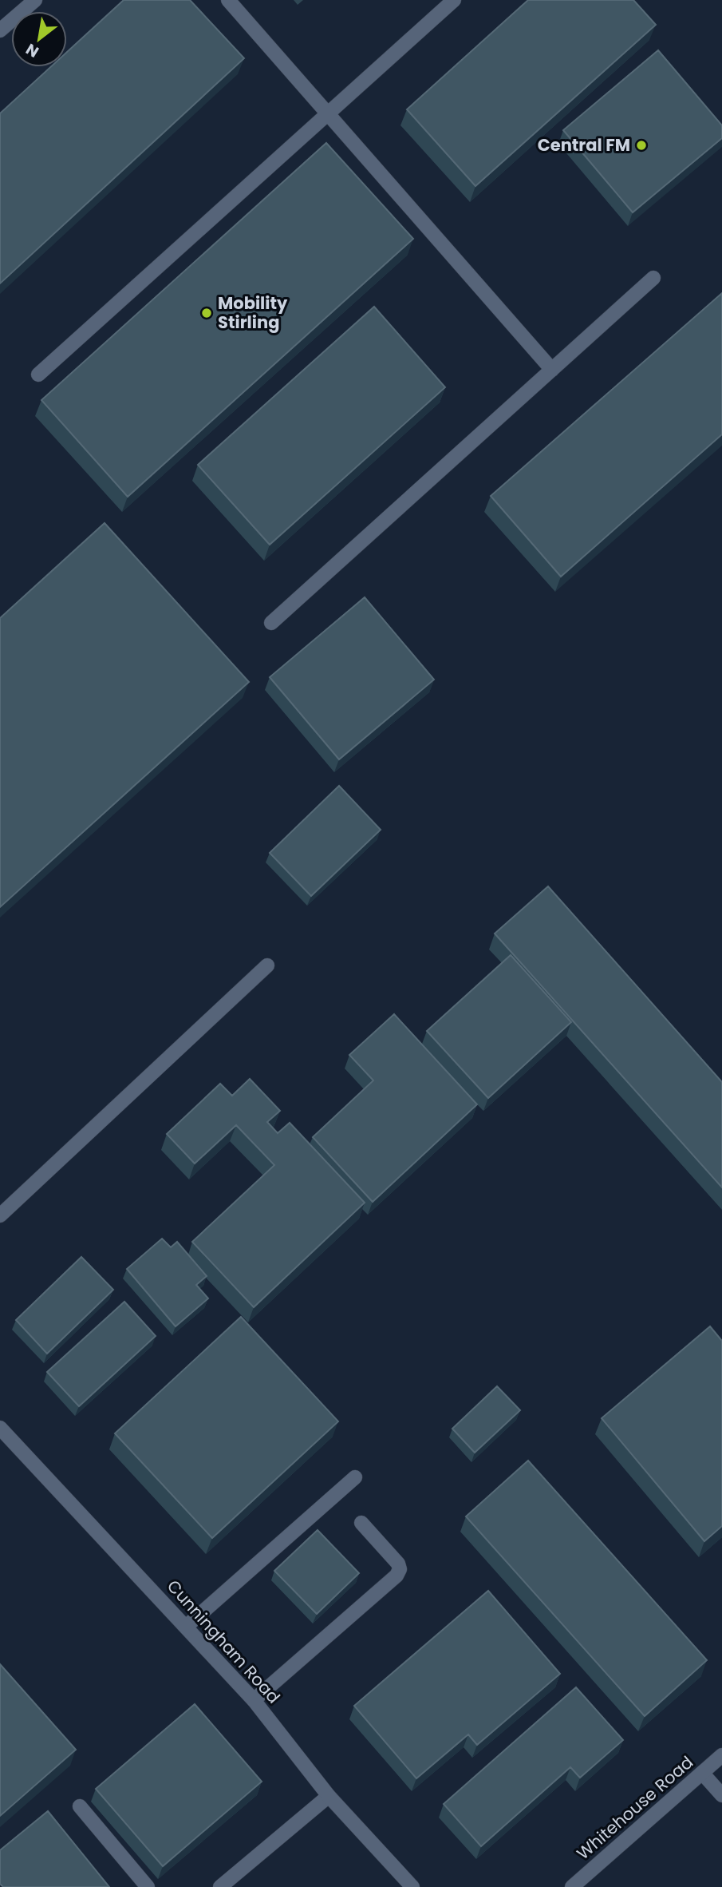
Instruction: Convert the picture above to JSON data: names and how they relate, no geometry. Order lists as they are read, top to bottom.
{
  "streets": {
    "street": ["Cunningham Road", "Whitehouse Road"]
  },
  "places": ["Central FM", "Mobility Stirling"],
  "north": "bottom left"
}
